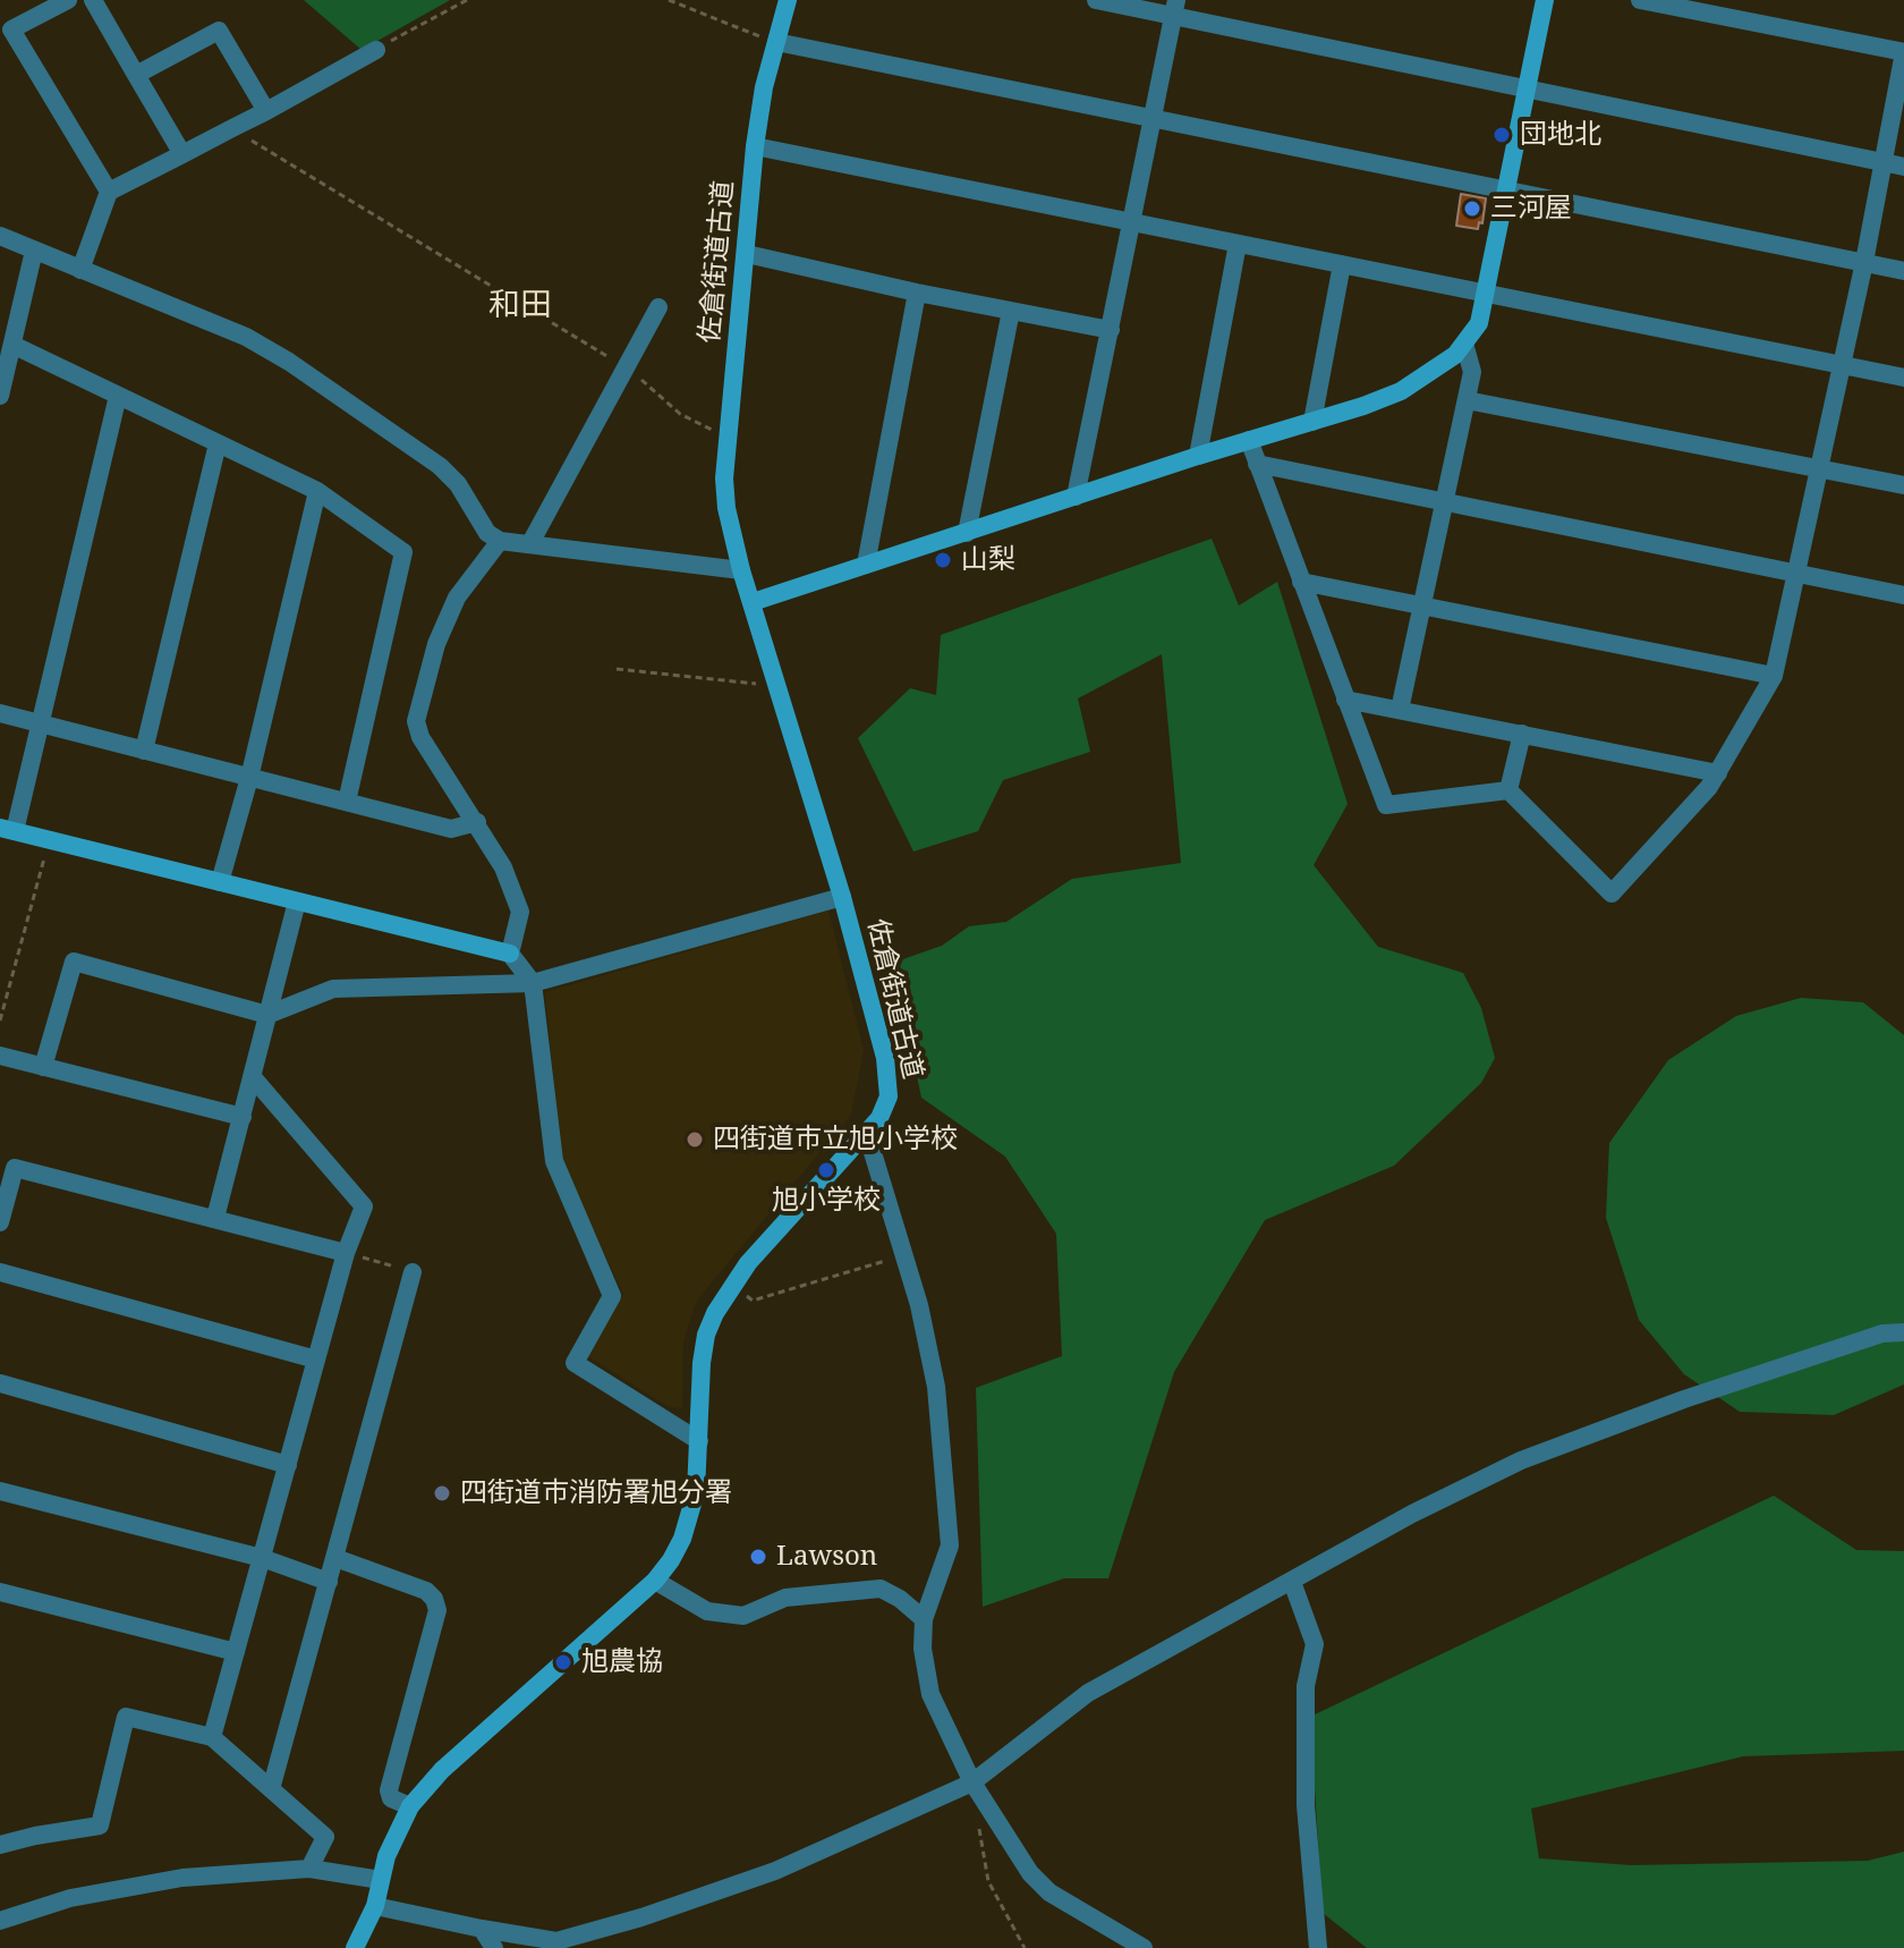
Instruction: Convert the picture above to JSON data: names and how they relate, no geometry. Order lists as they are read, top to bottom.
{
  "streets": {
    "street": ["佐倉街道古道"]
  },
  "districts": ["和田"],
  "places": [
    "団地北",
    "三河屋",
    "山梨",
    "四街道市立旭小学校",
    "旭小学校",
    "四街道市消防署旭分署",
    "Lawson",
    "旭農協"
  ]
}
